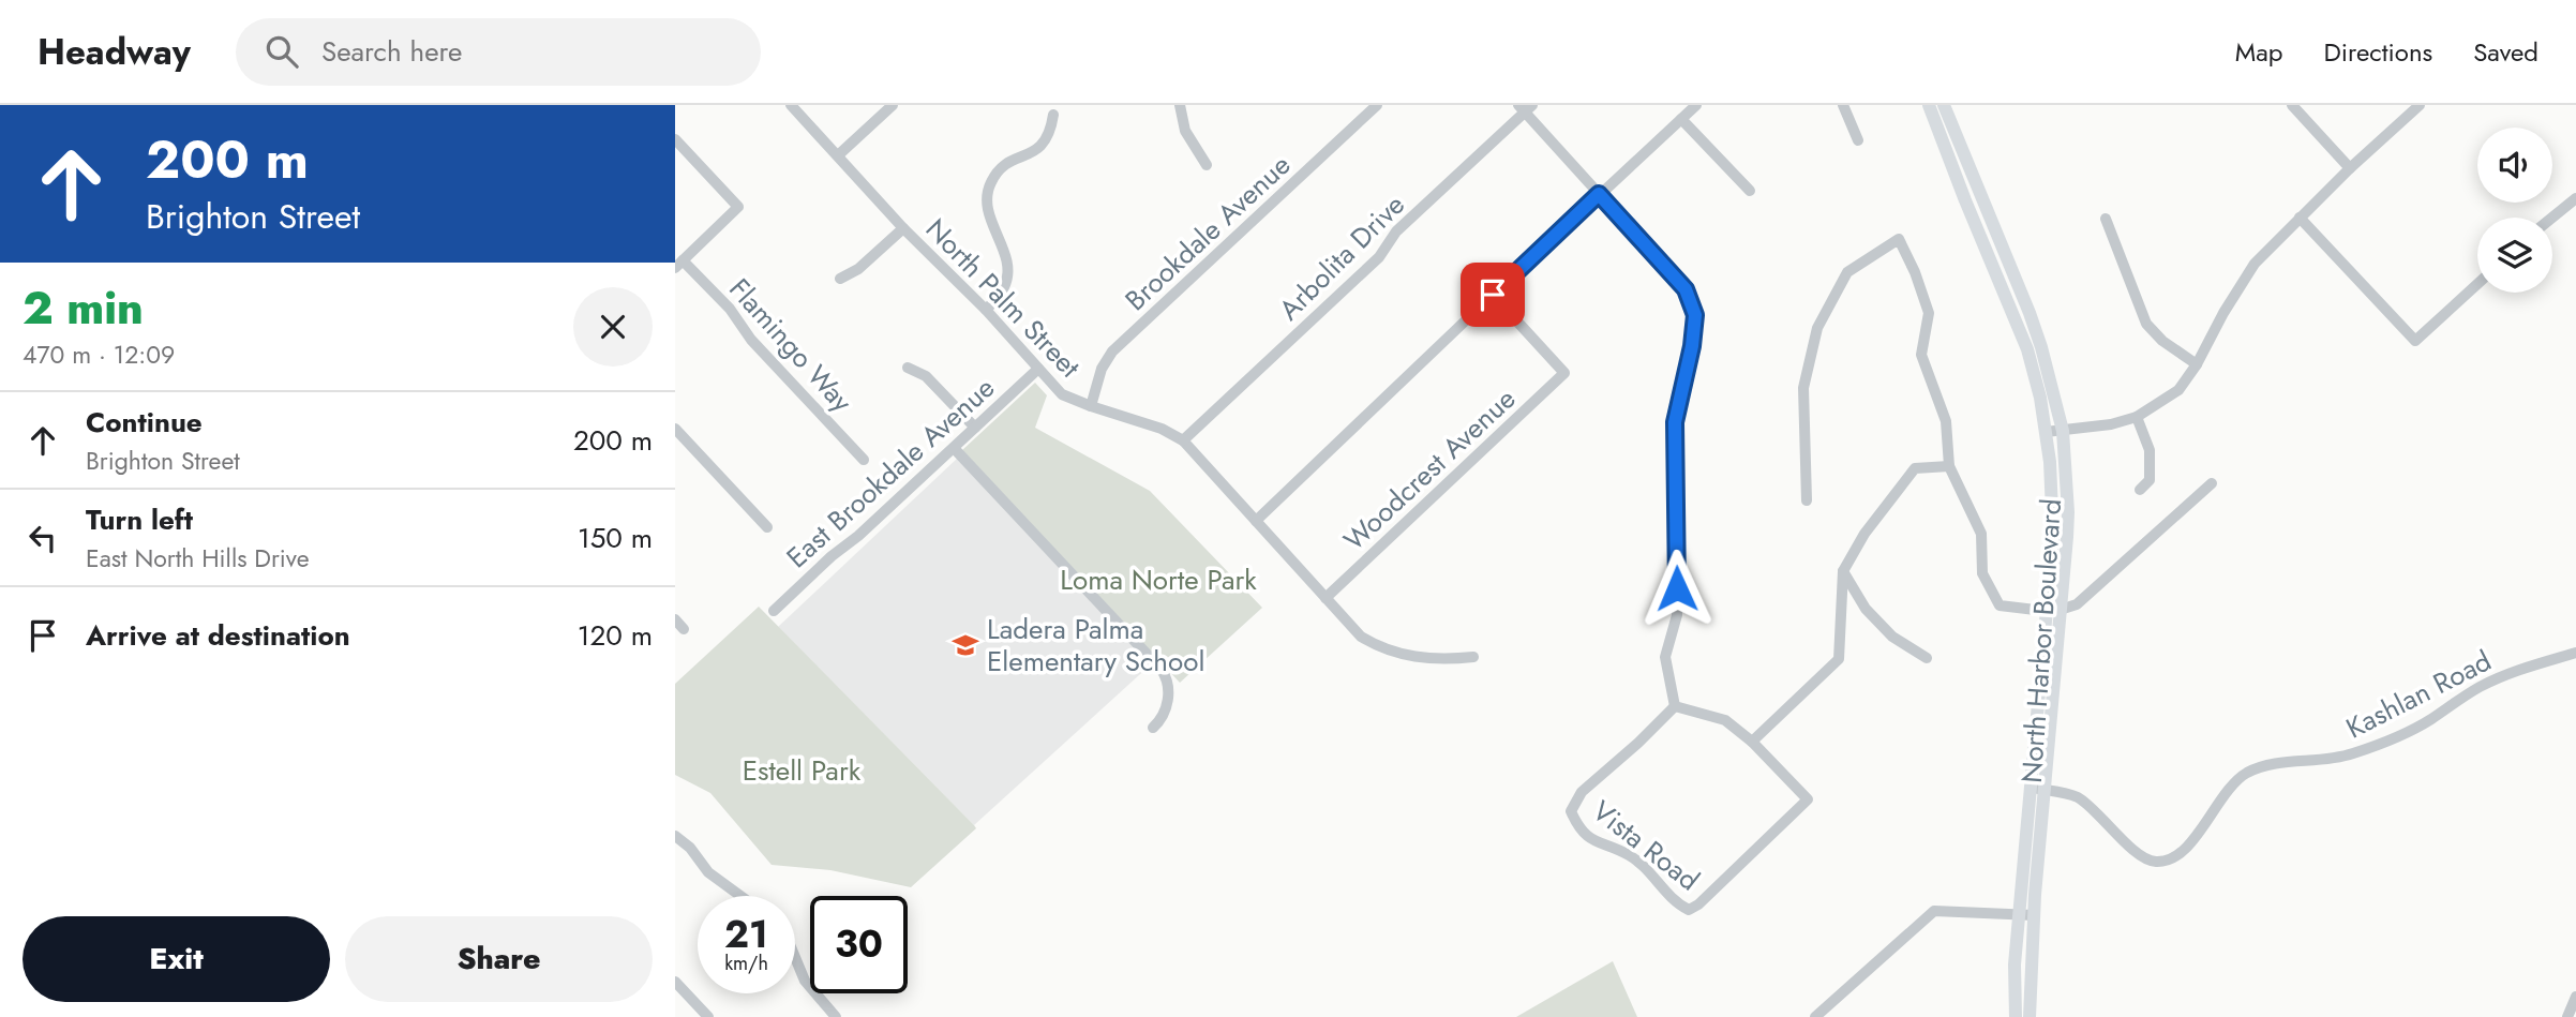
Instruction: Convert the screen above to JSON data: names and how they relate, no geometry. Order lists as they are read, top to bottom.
{
  "streets": {
    "main road": ["North Harbor Boulevard"],
    "street": [
      "Brookdale Avenue",
      "Arbolita Drive",
      "North Palm Street",
      "Flamingo Way",
      "Woodcrest Avenue",
      "East Brookdale Avenue",
      "Kashlan Road",
      "Vista Road"
    ]
  },
  "crossings": [
    ["Brookdale Avenue", "North Palm Street"],
    ["Arbolita Drive", "North Palm Street"],
    ["North Palm Street", "Woodcrest Avenue"],
    ["North Palm Street", "East Brookdale Avenue"],
    ["North Harbor Boulevard", "Kashlan Road"]
  ],
  "parks": ["Loma Norte Park", "Estell Park"],
  "places": {
    "school or university": ["Ladera Palma Elementary School"]
  },
  "page": {
    "header": "Headway",
    "search": "Search here",
    "nav": ["Map", "Directions", "Saved"],
    "turn": ["200 m", "Brighton Street"],
    "heading": ["2 min", "470 m · 12:09"],
    "list": [
      {
        "name": "Continue",
        "note": "Brighton Street",
        "value": "200 m"
      },
      {
        "name": "Turn left",
        "note": "East North Hills Drive",
        "value": "150 m"
      },
      {
        "name": "Arrive at destination",
        "value": "120 m"
      }
    ],
    "speed": "21 km/h",
    "limit": "30",
    "buttons": ["Exit", "Share"]
  }
}
